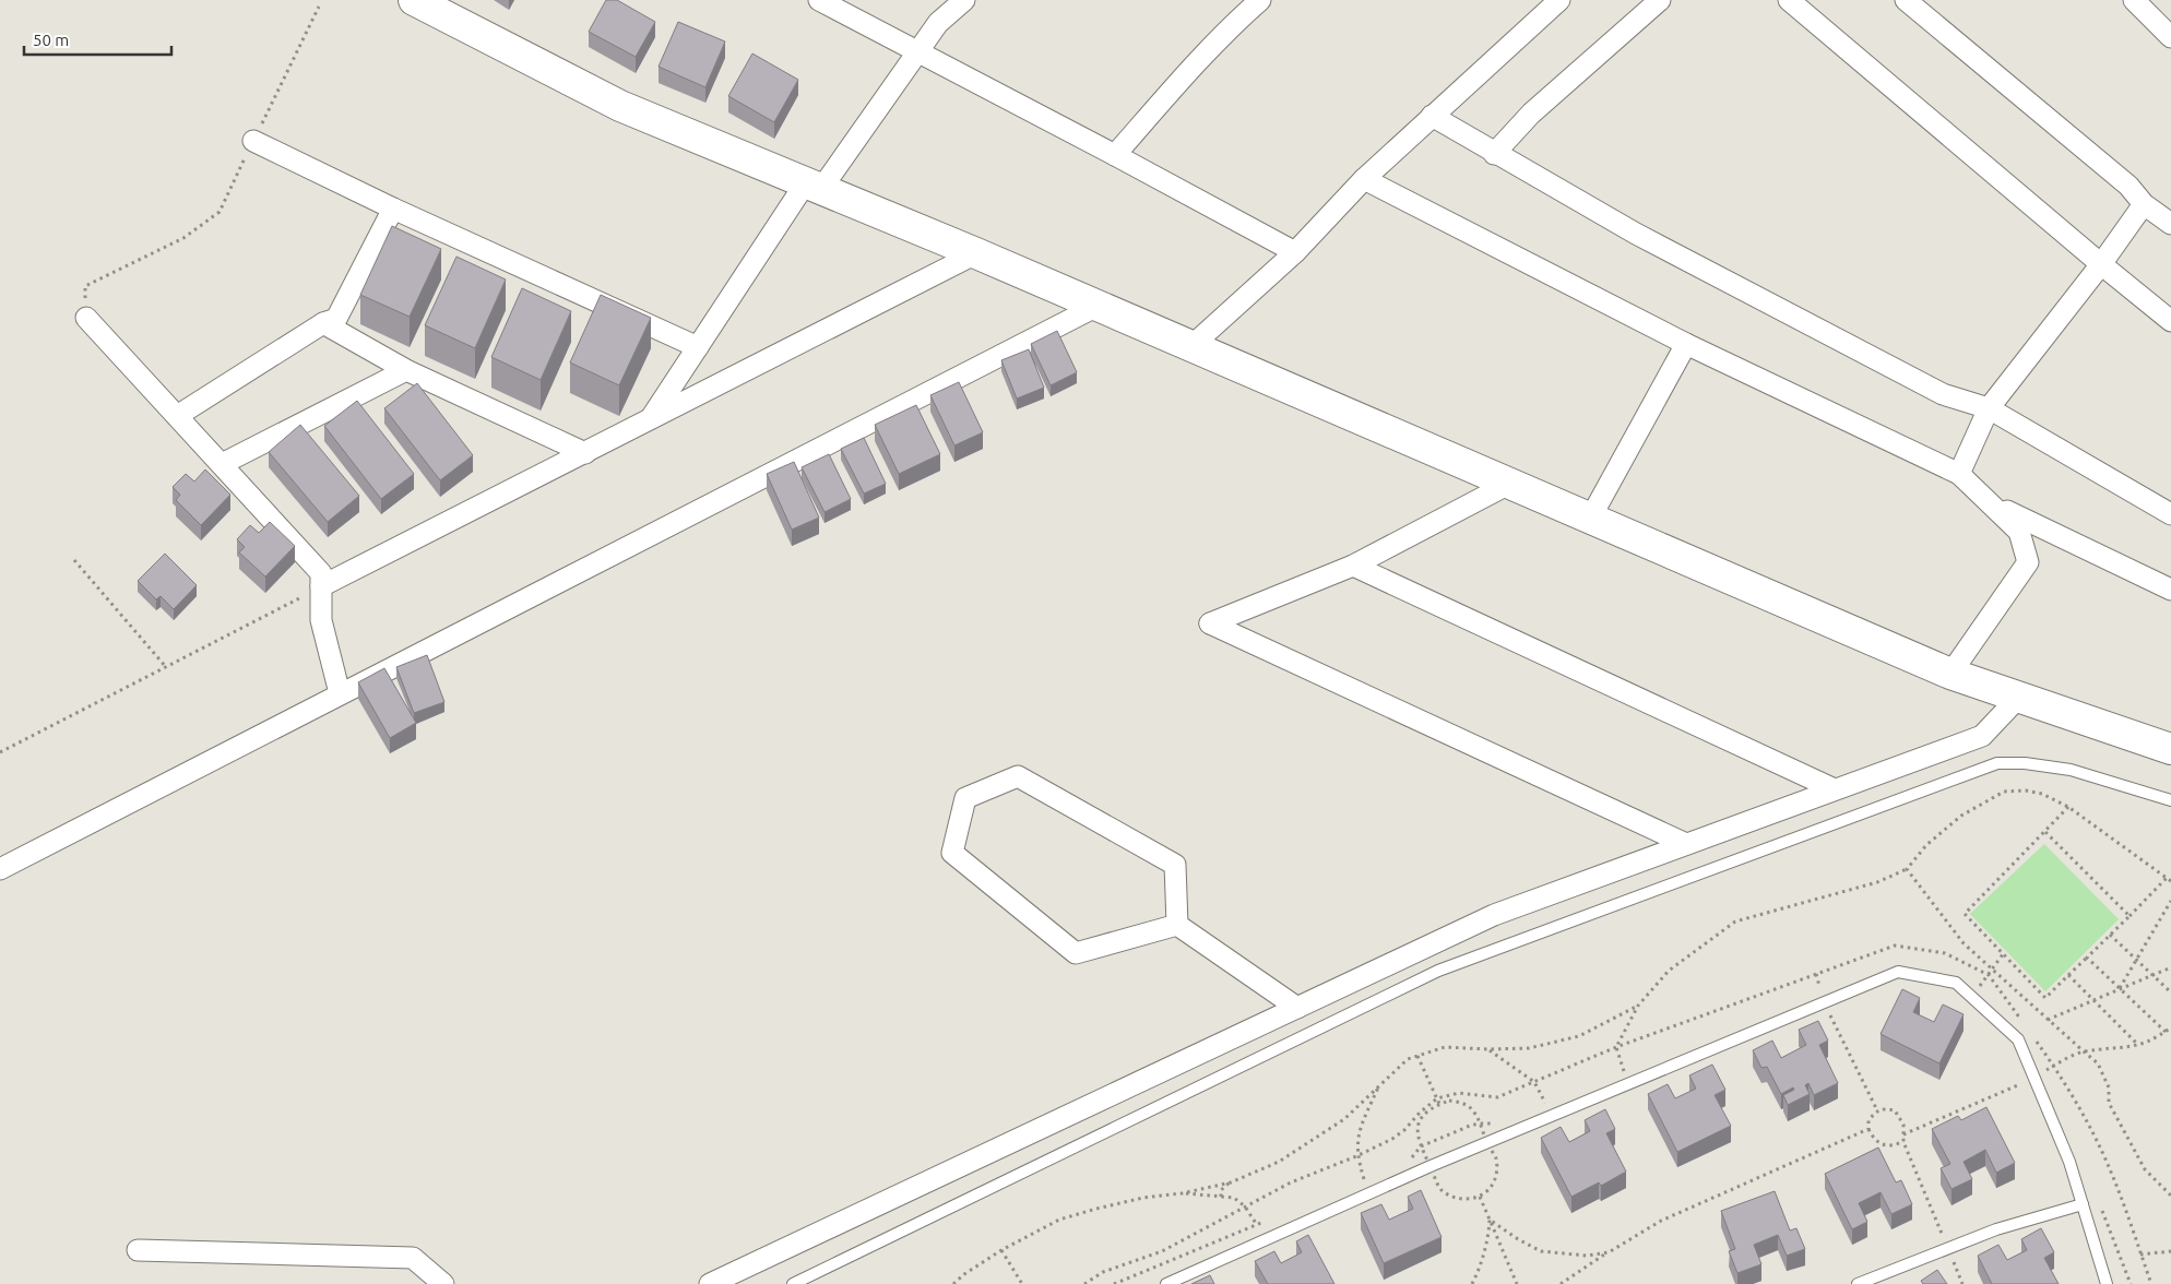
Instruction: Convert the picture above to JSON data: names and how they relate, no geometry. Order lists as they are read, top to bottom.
{
  "scale_bar": "50 m"
}
